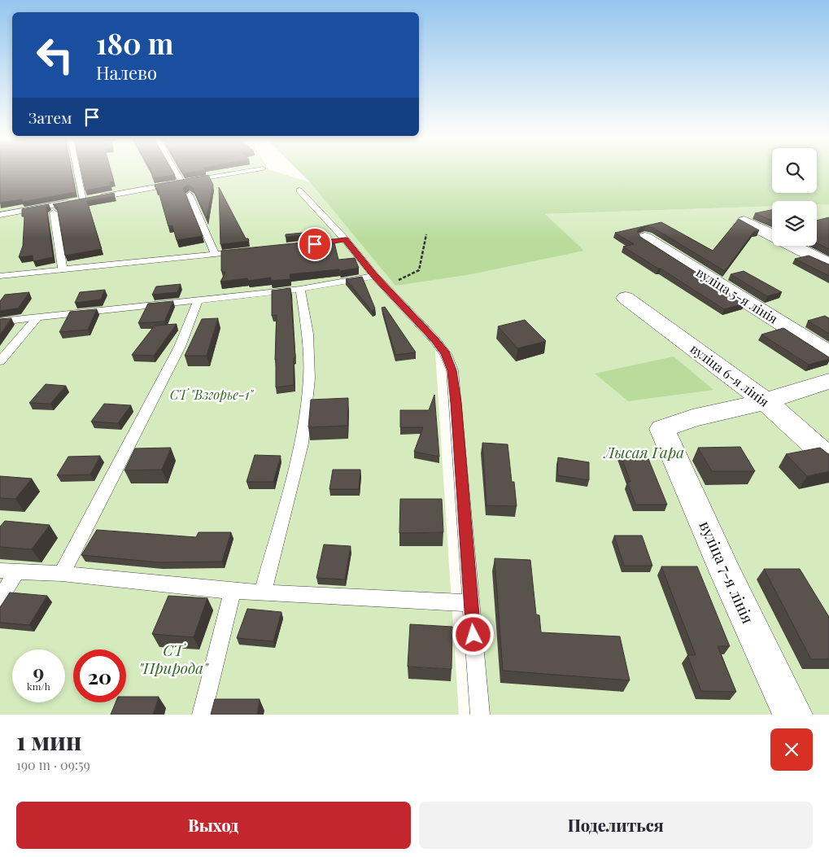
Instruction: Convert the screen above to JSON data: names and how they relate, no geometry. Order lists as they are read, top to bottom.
{
  "streets": {
    "street": ["вуліца 5-я лінія", "вуліца 6-я лінія", "вуліца 7-я лінія"]
  },
  "crossings": [
    ["вуліца 6-я лінія", "вуліца 7-я лінія"]
  ],
  "parks": ["СТ \"Взгорье-1\"", "Лысая Гара", "СТ \"Природа\""],
  "page": {
    "turn": ["180 m", "Налево"],
    "then": "Затем",
    "speed": "9 km/h",
    "limit": "20",
    "heading": ["1 мин", "190 m · 09:59"],
    "buttons": ["Выход", "Поделиться"]
  }
}
